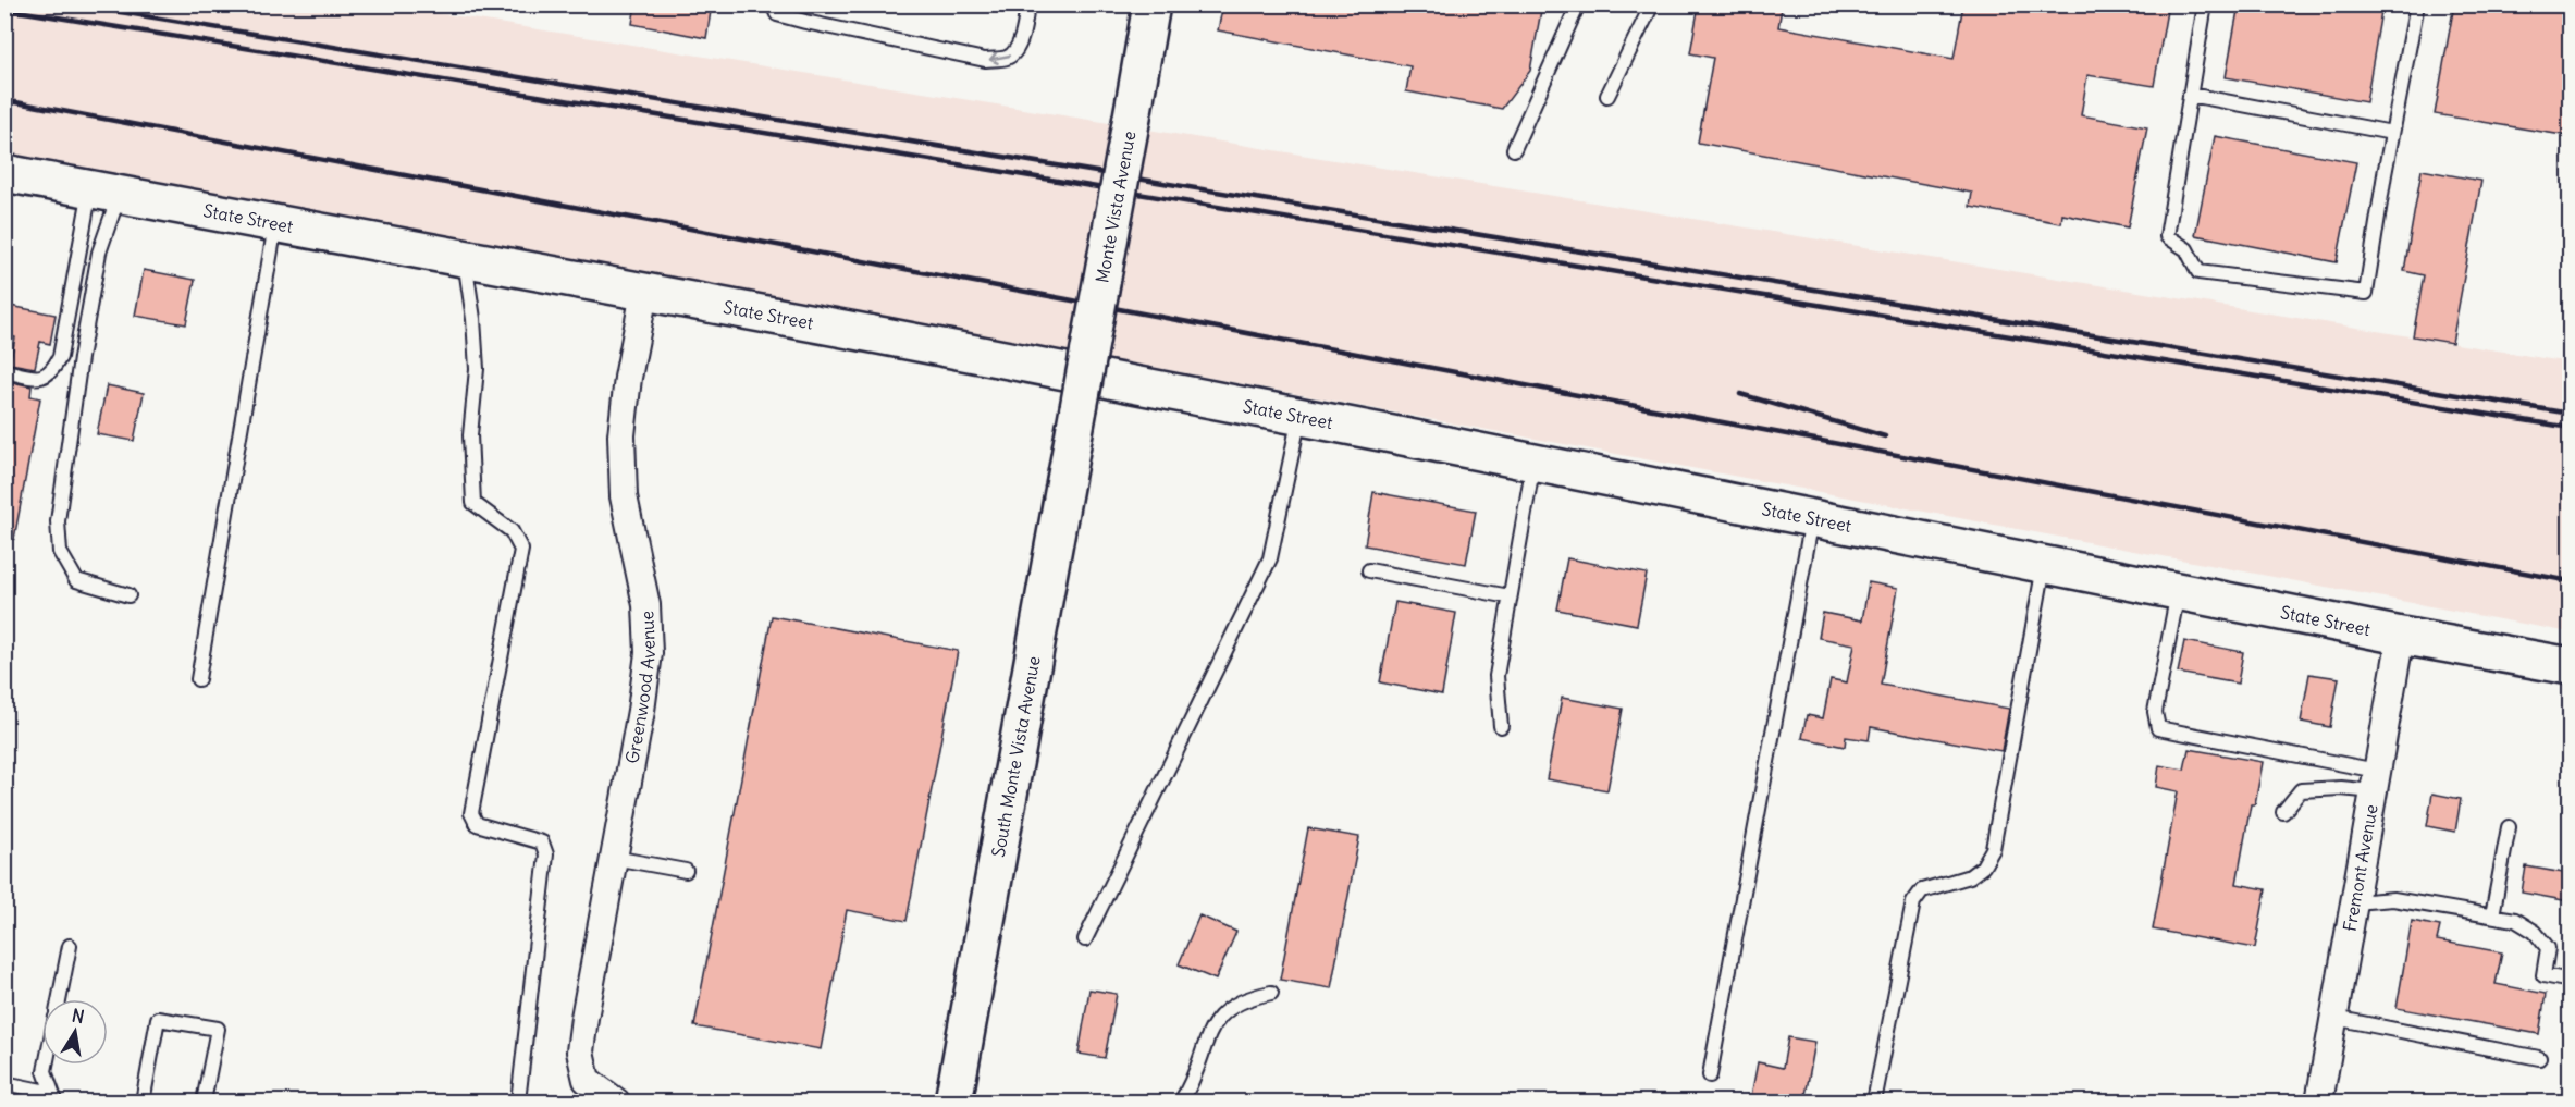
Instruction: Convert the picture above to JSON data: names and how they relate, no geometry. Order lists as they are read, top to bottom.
{
  "streets": {
    "street": [
      "Monte Vista Avenue",
      "State Street",
      "Greenwood Avenue",
      "South Monte Vista Avenue",
      "Fremont Avenue"
    ]
  },
  "crossings": [
    ["Monte Vista Avenue", "South Monte Vista Avenue"],
    ["State Street", "Greenwood Avenue"],
    ["State Street", "Fremont Avenue"]
  ],
  "north": "top"
}
